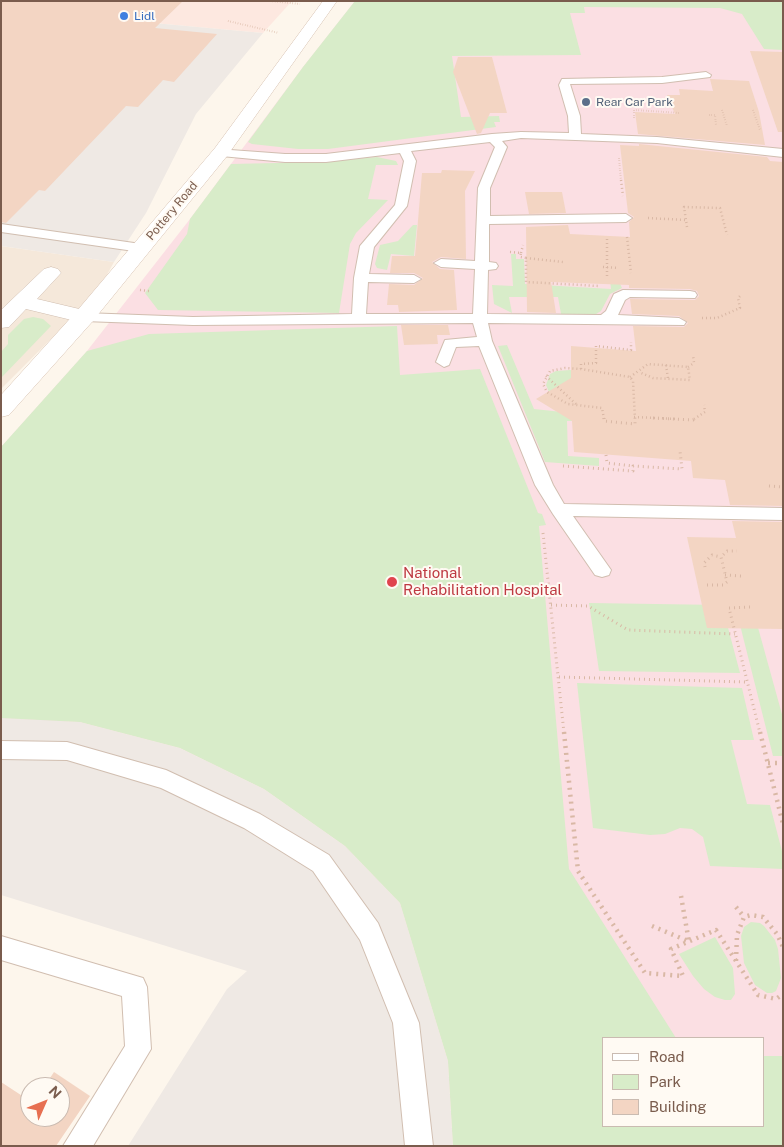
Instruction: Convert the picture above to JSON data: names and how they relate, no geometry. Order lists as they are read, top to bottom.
{
  "streets": {
    "street": ["Pottery Road"]
  },
  "places": ["Lidl", "Rear Car Park", "National Rehabilitation Hospital"],
  "legend": ["Road", "Park", "Building"],
  "north": "top right"
}
